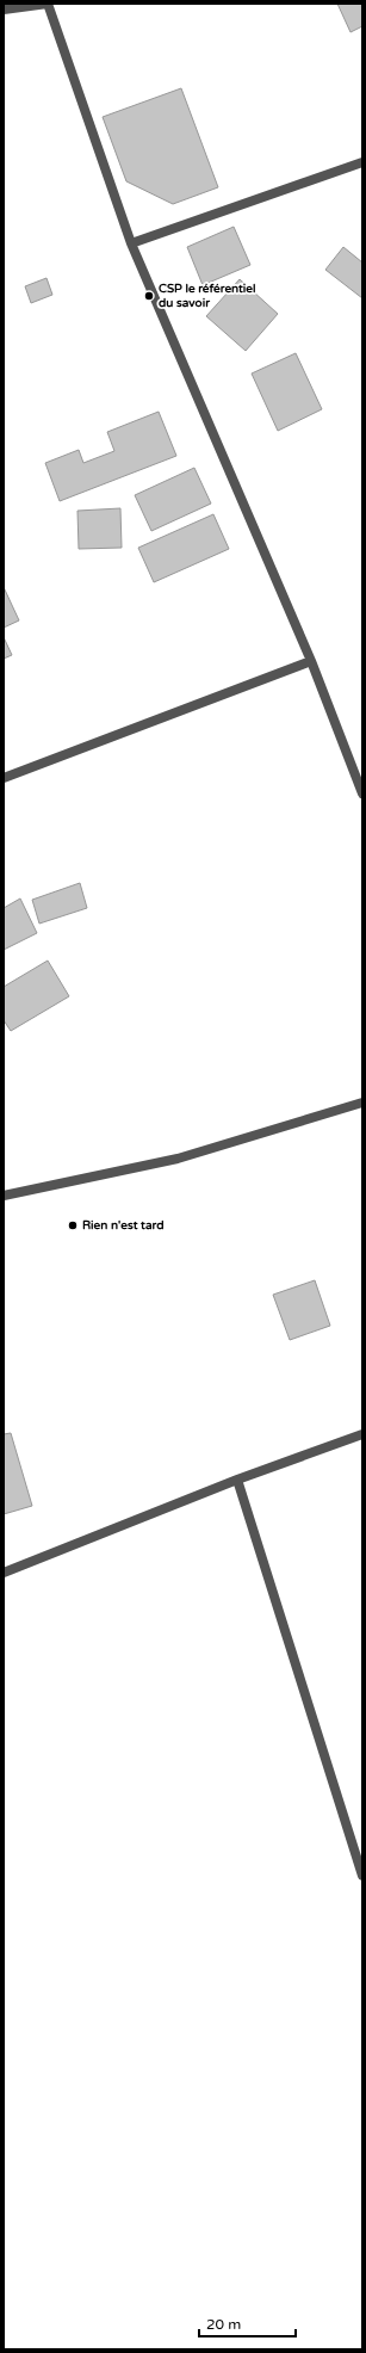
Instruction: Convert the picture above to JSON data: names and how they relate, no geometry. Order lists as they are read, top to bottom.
{
  "places": ["CSP le référentiel du savoir", "Rien n'est tard"],
  "scale_bar": "20 m"
}
